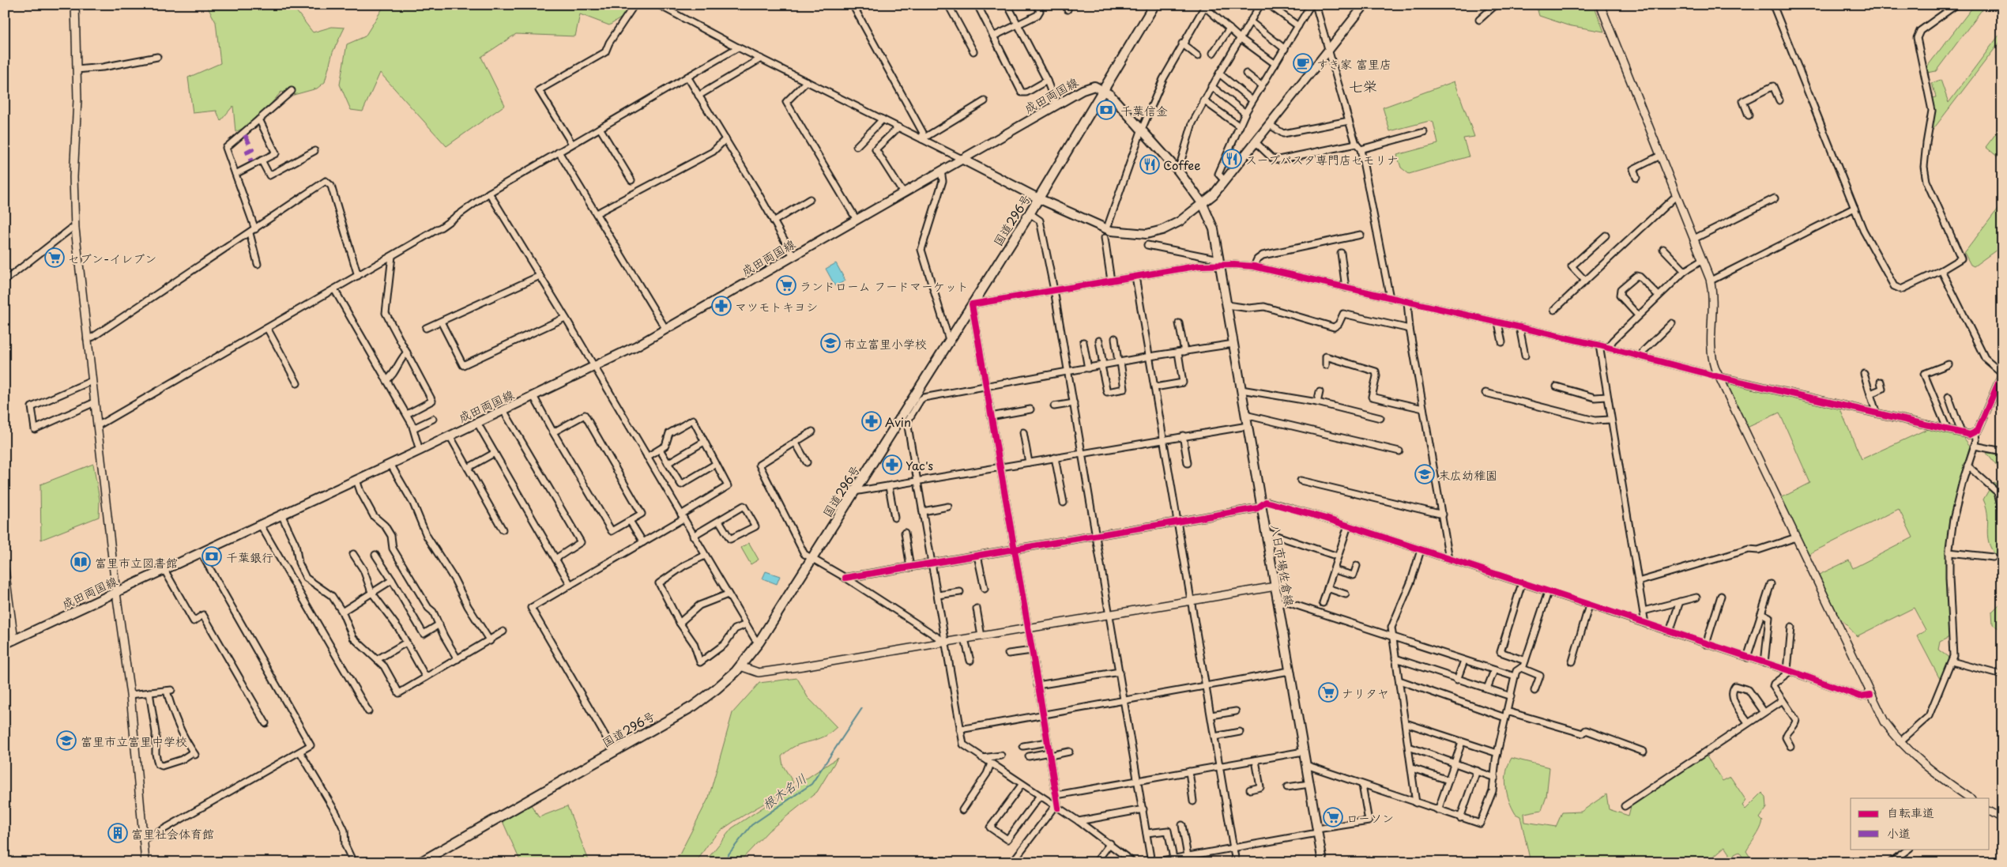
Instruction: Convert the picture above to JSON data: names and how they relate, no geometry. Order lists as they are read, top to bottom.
{
  "streets": {
    "highway": ["国道296号"],
    "main road": ["成田両国線", "八日市場佐倉線"]
  },
  "crossings": [
    ["成田両国線", "国道296号"]
  ],
  "districts": ["七栄"],
  "water": ["根木名川"],
  "places": {
    "cafe": ["すき家 富里店"],
    "bank": ["千葉信金", "千葉銀行"],
    "restaurant": ["スープパスタ専門店セモリナ", "Coffee"],
    "supermarket": [
      "セブン-イレブン",
      "ランドローム フードマーケット",
      "ナリタヤ",
      "ローソン"
    ],
    "pharmacy": ["マツモトキヨシ", "Avin", "Yac's"],
    "school or university": ["市立富里小学校", "末広幼稚園", "富里市立富里中学校"],
    "library": ["富里市立図書館"],
    "building": ["富里社会体育館"]
  },
  "legend": ["自転車道", "小道"]
}
